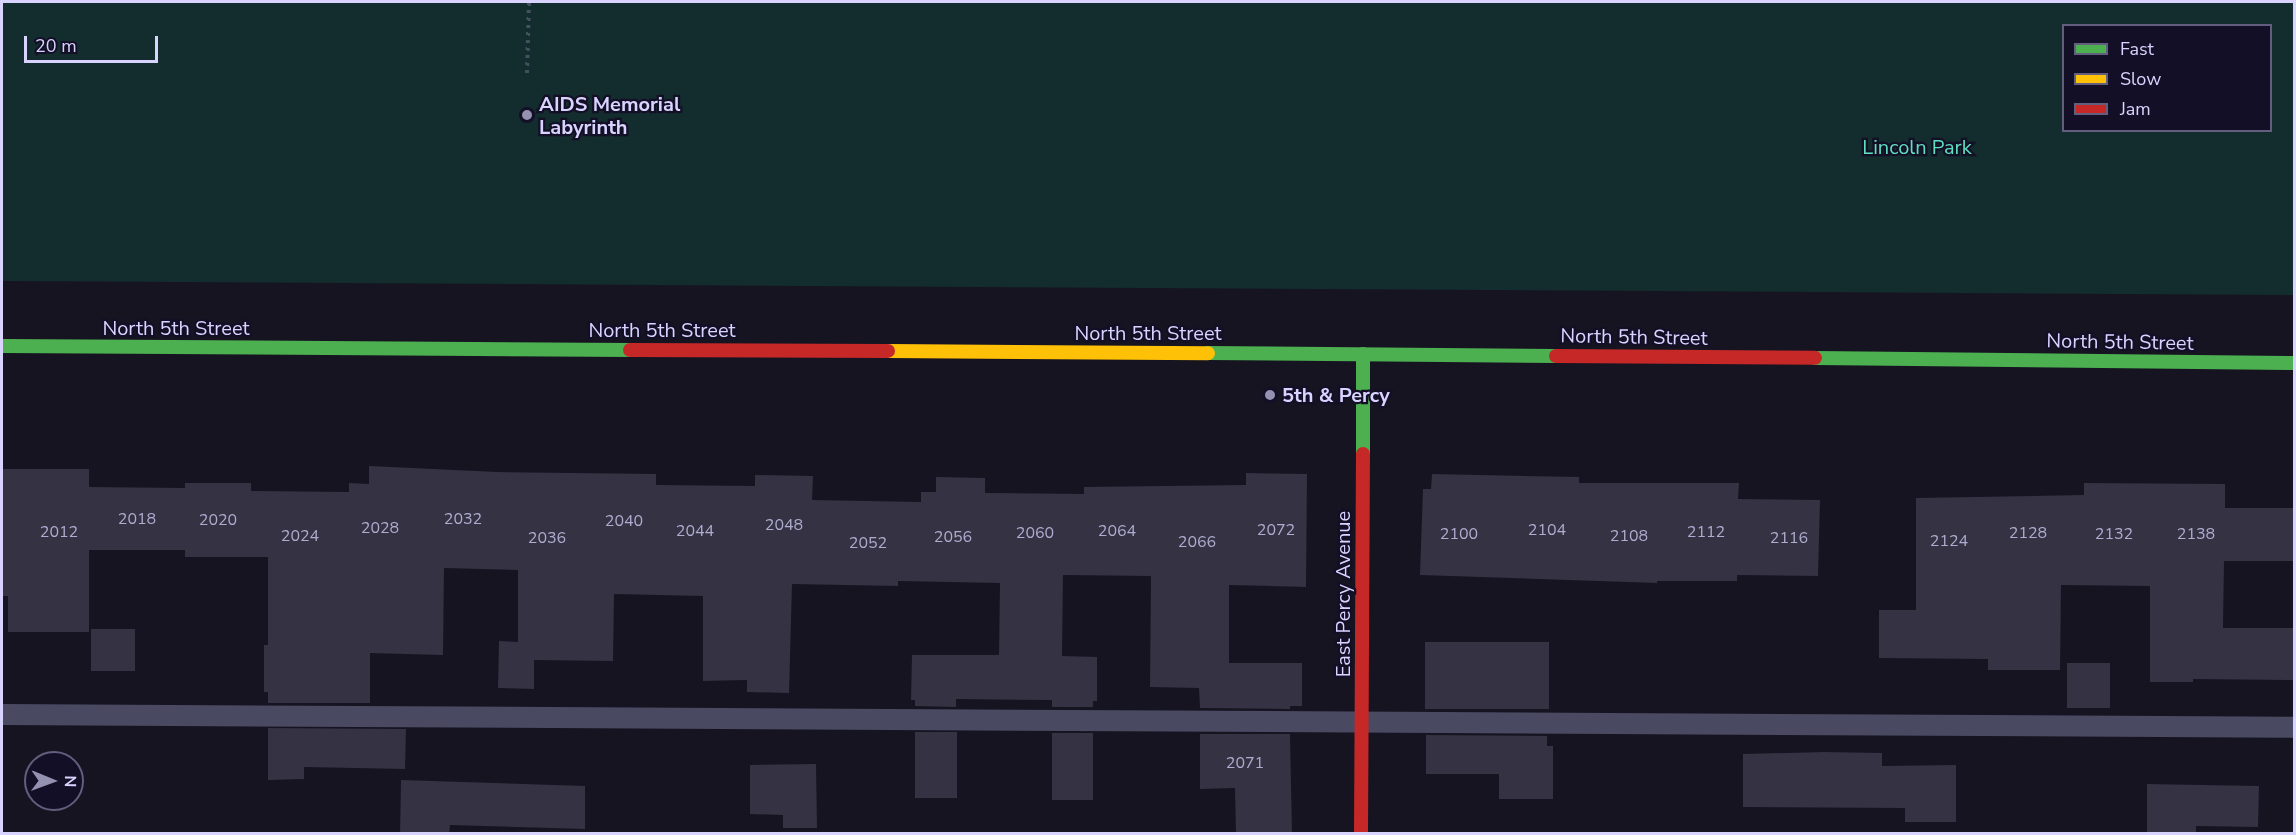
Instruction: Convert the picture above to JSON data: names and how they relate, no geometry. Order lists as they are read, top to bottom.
{
  "streets": {
    "main road": ["North 5th Street", "East Percy Avenue"]
  },
  "crossings": [
    ["North 5th Street", "East Percy Avenue"]
  ],
  "parks": ["Lincoln Park"],
  "places": ["AIDS Memorial Labyrinth", "5th & Percy"],
  "house_numbers": [
    "2018",
    "2032",
    "2020",
    "2040",
    "2048",
    "2028",
    "2072",
    "2104",
    "2044",
    "2064",
    "2012",
    "2112",
    "2060",
    "2128",
    "2100",
    "2132",
    "2138",
    "2024",
    "2108",
    "2056",
    "2036",
    "2116",
    "2124",
    "2066",
    "2052",
    "2071"
  ],
  "legend": ["Fast", "Slow", "Jam"],
  "scale_bar": "20 m",
  "north": "right"
}
